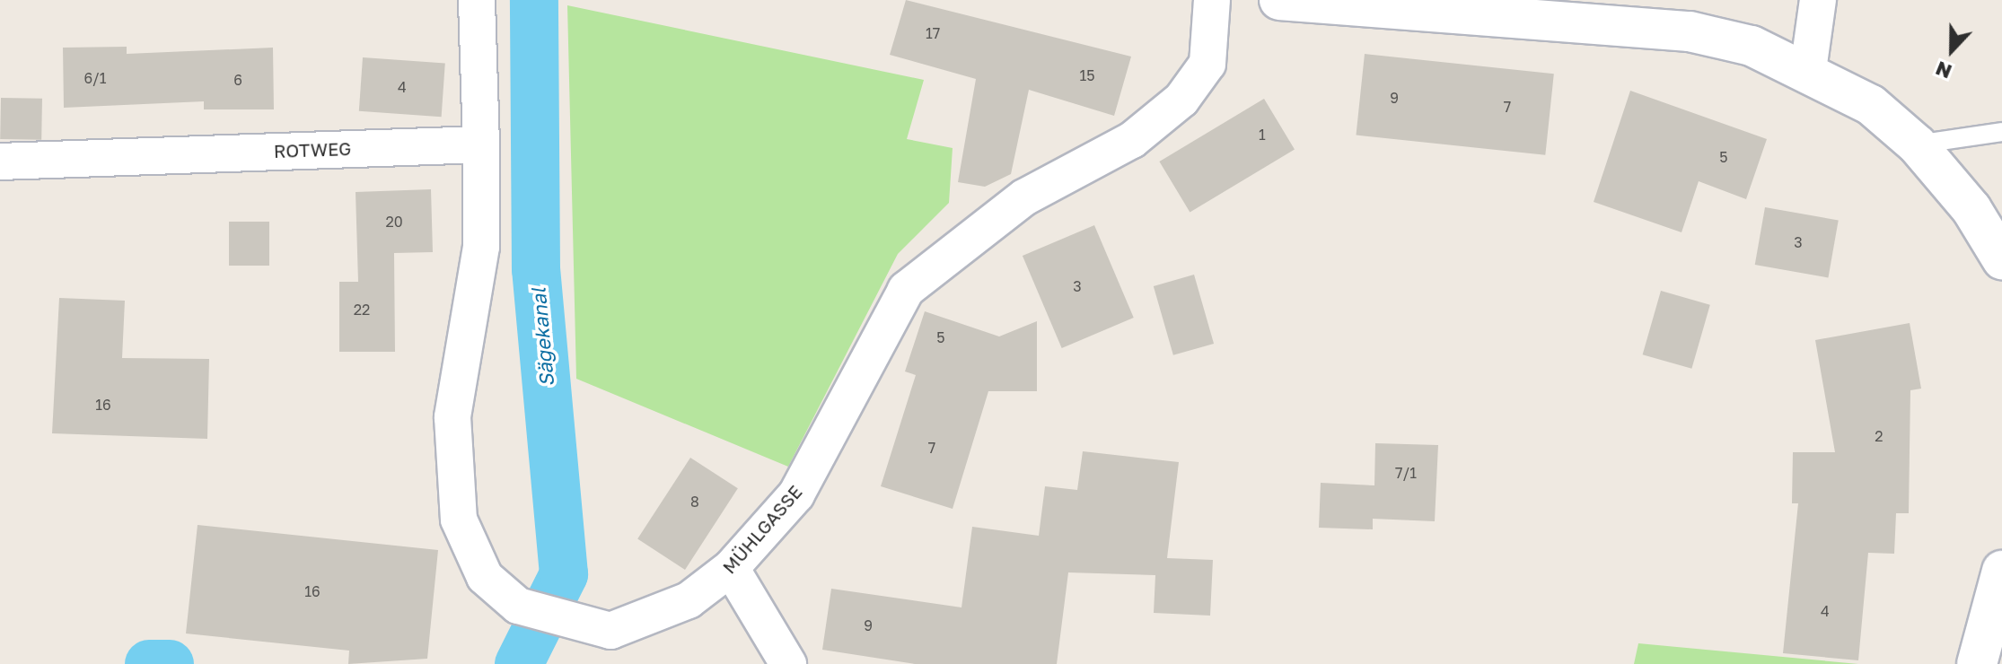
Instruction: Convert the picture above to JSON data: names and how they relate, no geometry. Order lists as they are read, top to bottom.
{
  "streets": {
    "street": ["ROTWEG", "MÜHLGASSE"]
  },
  "crossings": [
    ["ROTWEG", "MÜHLGASSE"]
  ],
  "water": ["Sägekanal"],
  "house_numbers": [
    "17",
    "15",
    "6/1",
    "6",
    "4",
    "9",
    "7",
    "1",
    "5",
    "20",
    "3",
    "3",
    "22",
    "5",
    "16",
    "2",
    "7",
    "7/1",
    "8",
    "16",
    "4",
    "9"
  ],
  "north": "bottom"
}
